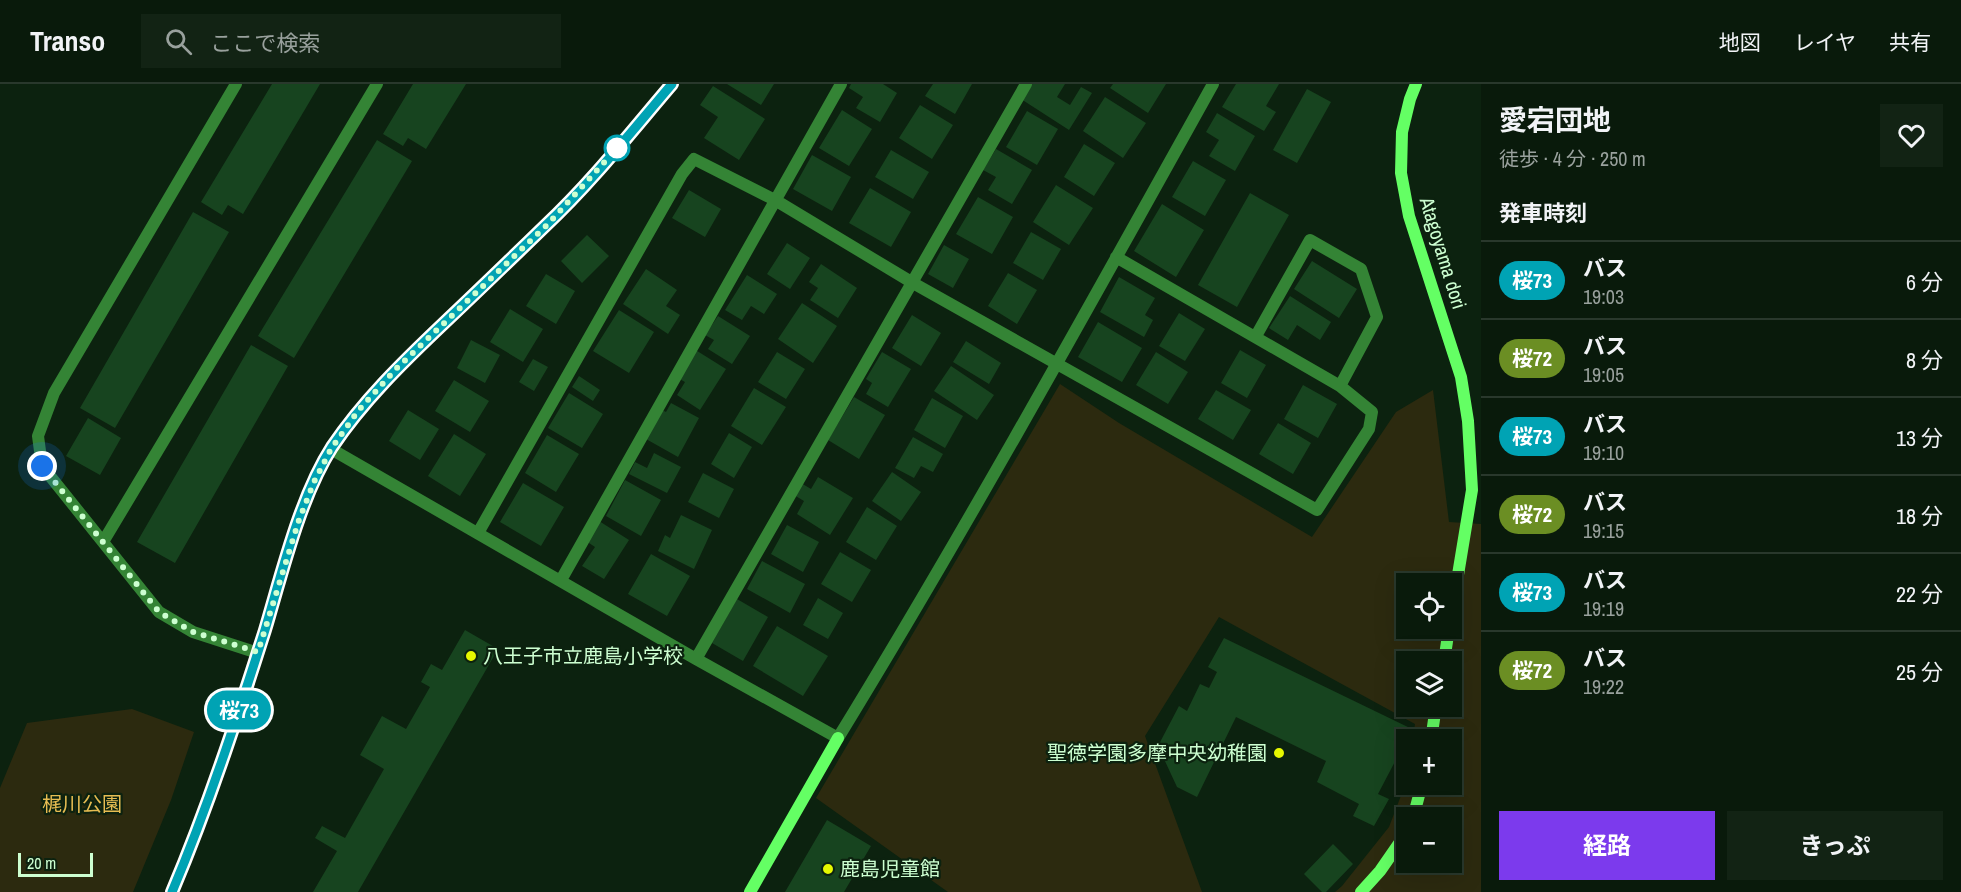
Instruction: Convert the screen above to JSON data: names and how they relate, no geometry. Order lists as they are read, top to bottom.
{
  "streets": {
    "street": ["Atagoyama dori"]
  },
  "parks": ["梶川公園"],
  "places": ["八王子市立鹿島小学校", "聖徳学園多摩中央幼稚園", "鹿島児童館"],
  "lines": ["bus line 桜73"],
  "scale_bar": "20 m",
  "page": {
    "header": "Transo",
    "search": "ここで検索",
    "nav": ["地図", "レイヤ", "共有"],
    "on_map": "桜73",
    "heading": [
      ["愛宕団地", "徒歩 · 4 分 · 250 m"],
      "発車時刻"
    ],
    "list": [
      {
        "mark": "桜73",
        "name": "バス",
        "note": "19:03",
        "value": "6 分"
      },
      {
        "mark": "桜72",
        "name": "バス",
        "note": "19:05",
        "value": "8 分"
      },
      {
        "mark": "桜73",
        "name": "バス",
        "note": "19:10",
        "value": "13 分"
      },
      {
        "mark": "桜72",
        "name": "バス",
        "note": "19:15",
        "value": "18 分"
      },
      {
        "mark": "桜73",
        "name": "バス",
        "note": "19:19",
        "value": "22 分"
      },
      {
        "mark": "桜72",
        "name": "バス",
        "note": "19:22",
        "value": "25 分"
      }
    ],
    "map_buttons": ["+", "−"],
    "buttons": ["経路", "きっぷ"],
    "scale": "20 m"
  }
}
